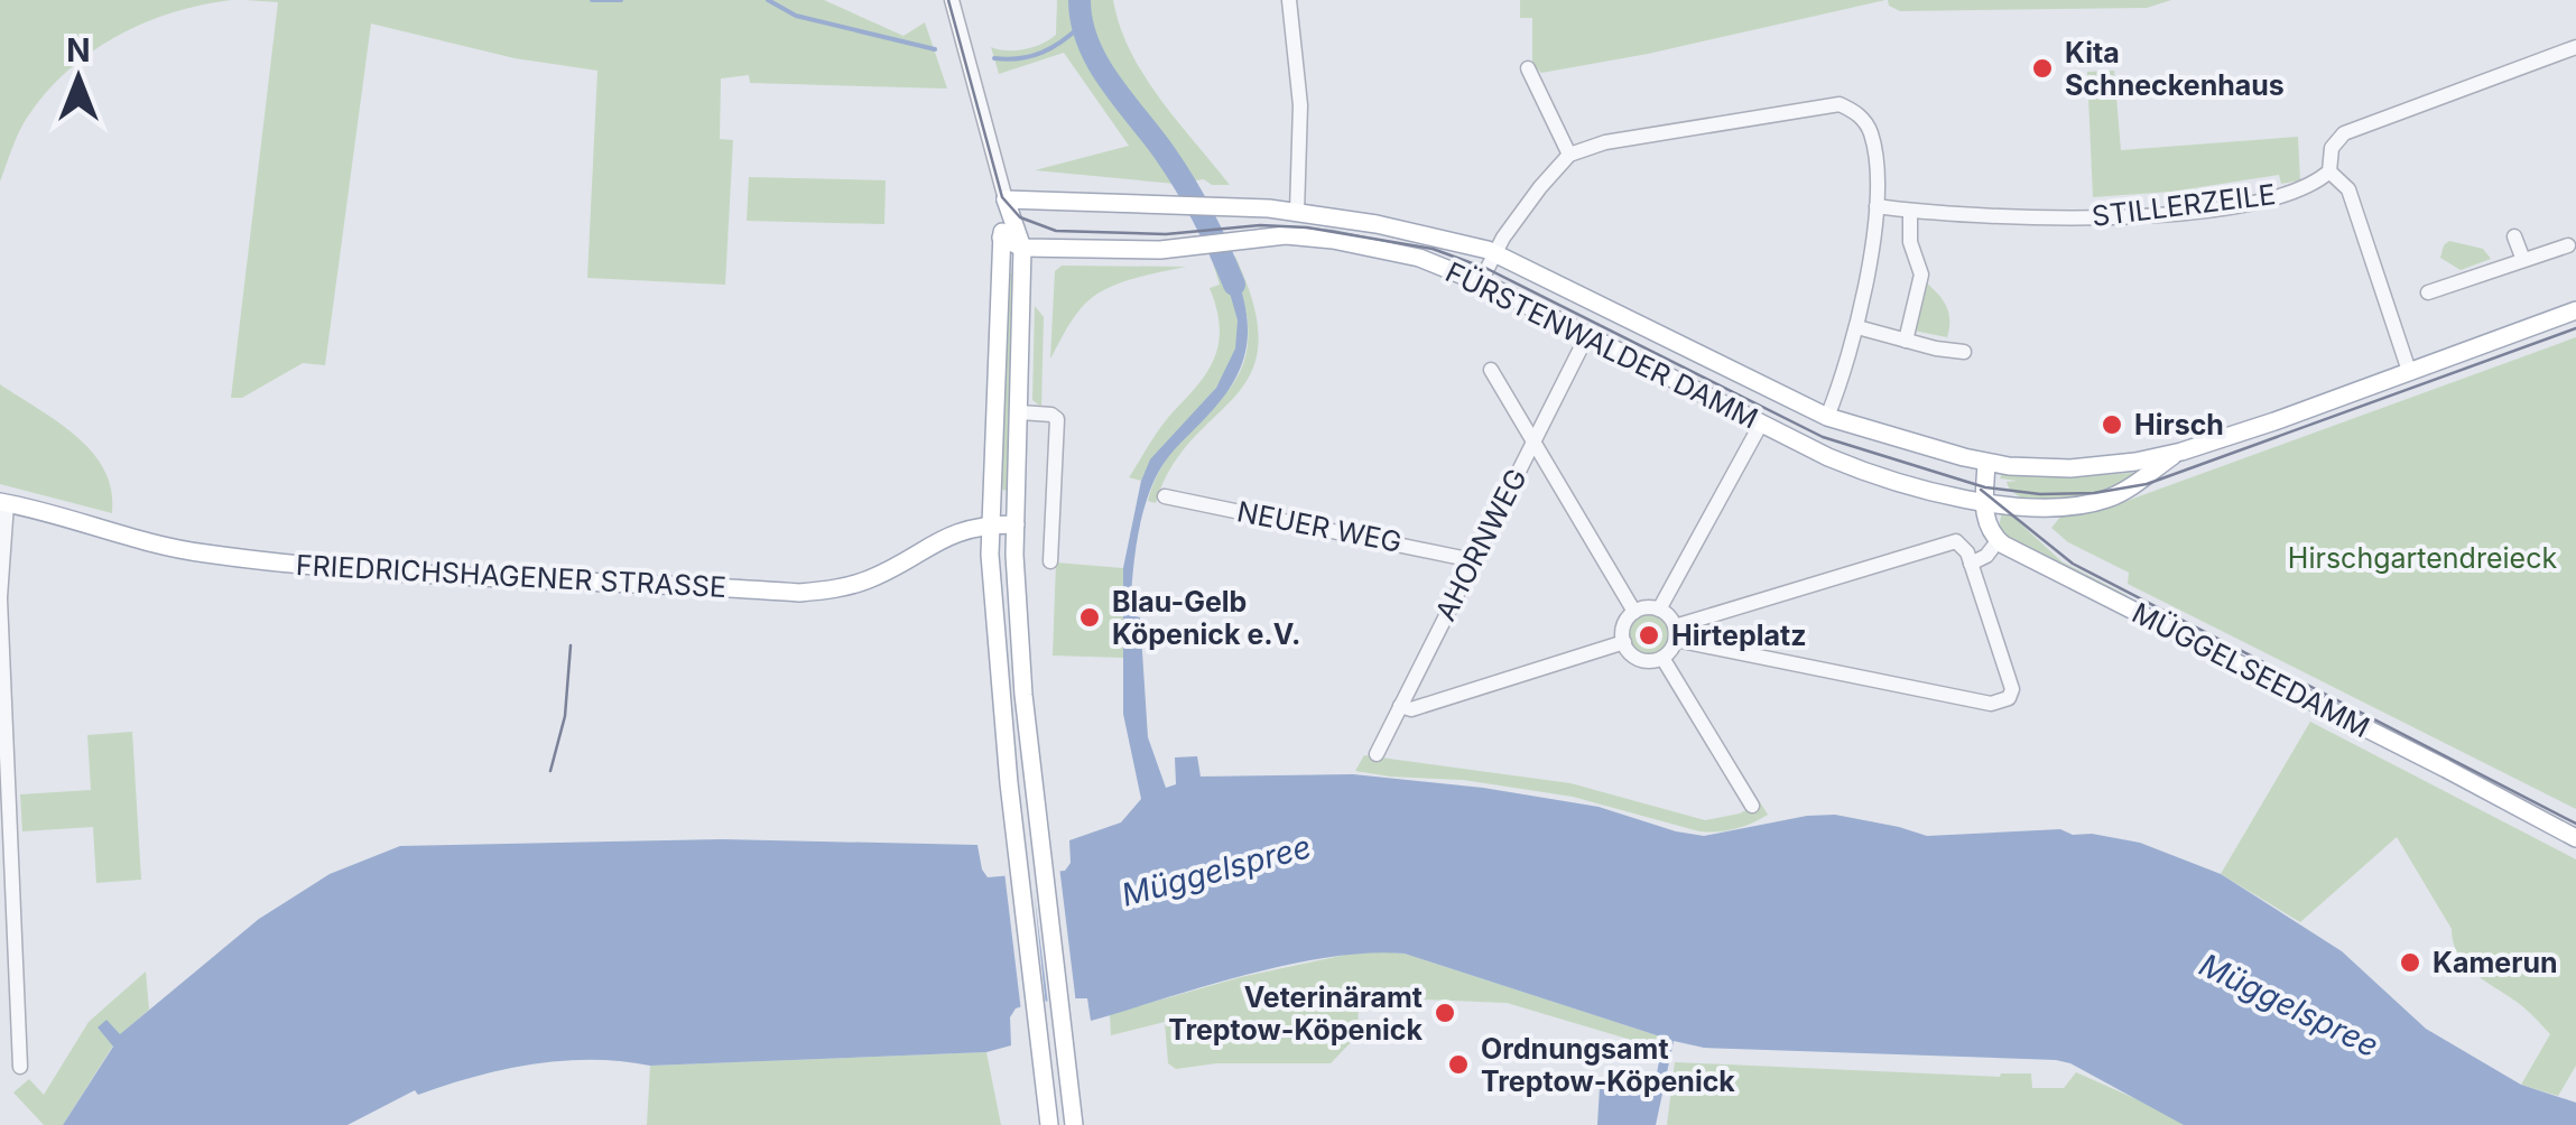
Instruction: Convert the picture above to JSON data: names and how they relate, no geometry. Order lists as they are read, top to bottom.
{
  "streets": {
    "main road": ["FÜRSTENWALDER DAMM", "FRIEDRICHSHAGENER STRASSE", "MÜGGELSEEDAMM"],
    "street": ["STILLERZEILE", "NEUER WEG", "AHORNWEG"]
  },
  "crossings": [
    ["FÜRSTENWALDER DAMM", "AHORNWEG"],
    ["NEUER WEG", "AHORNWEG"]
  ],
  "water": ["Müggelspree"],
  "parks": ["Hirschgartendreieck"],
  "places": [
    "Kita Schneckenhaus",
    "Hirsch",
    "Blau-Gelb Köpenick e.V.",
    "Hirteplatz",
    "Kamerun",
    "Veterinäramt Treptow-Köpenick",
    "Ordnungsamt Treptow-Köpenick"
  ],
  "north": "top"
}
